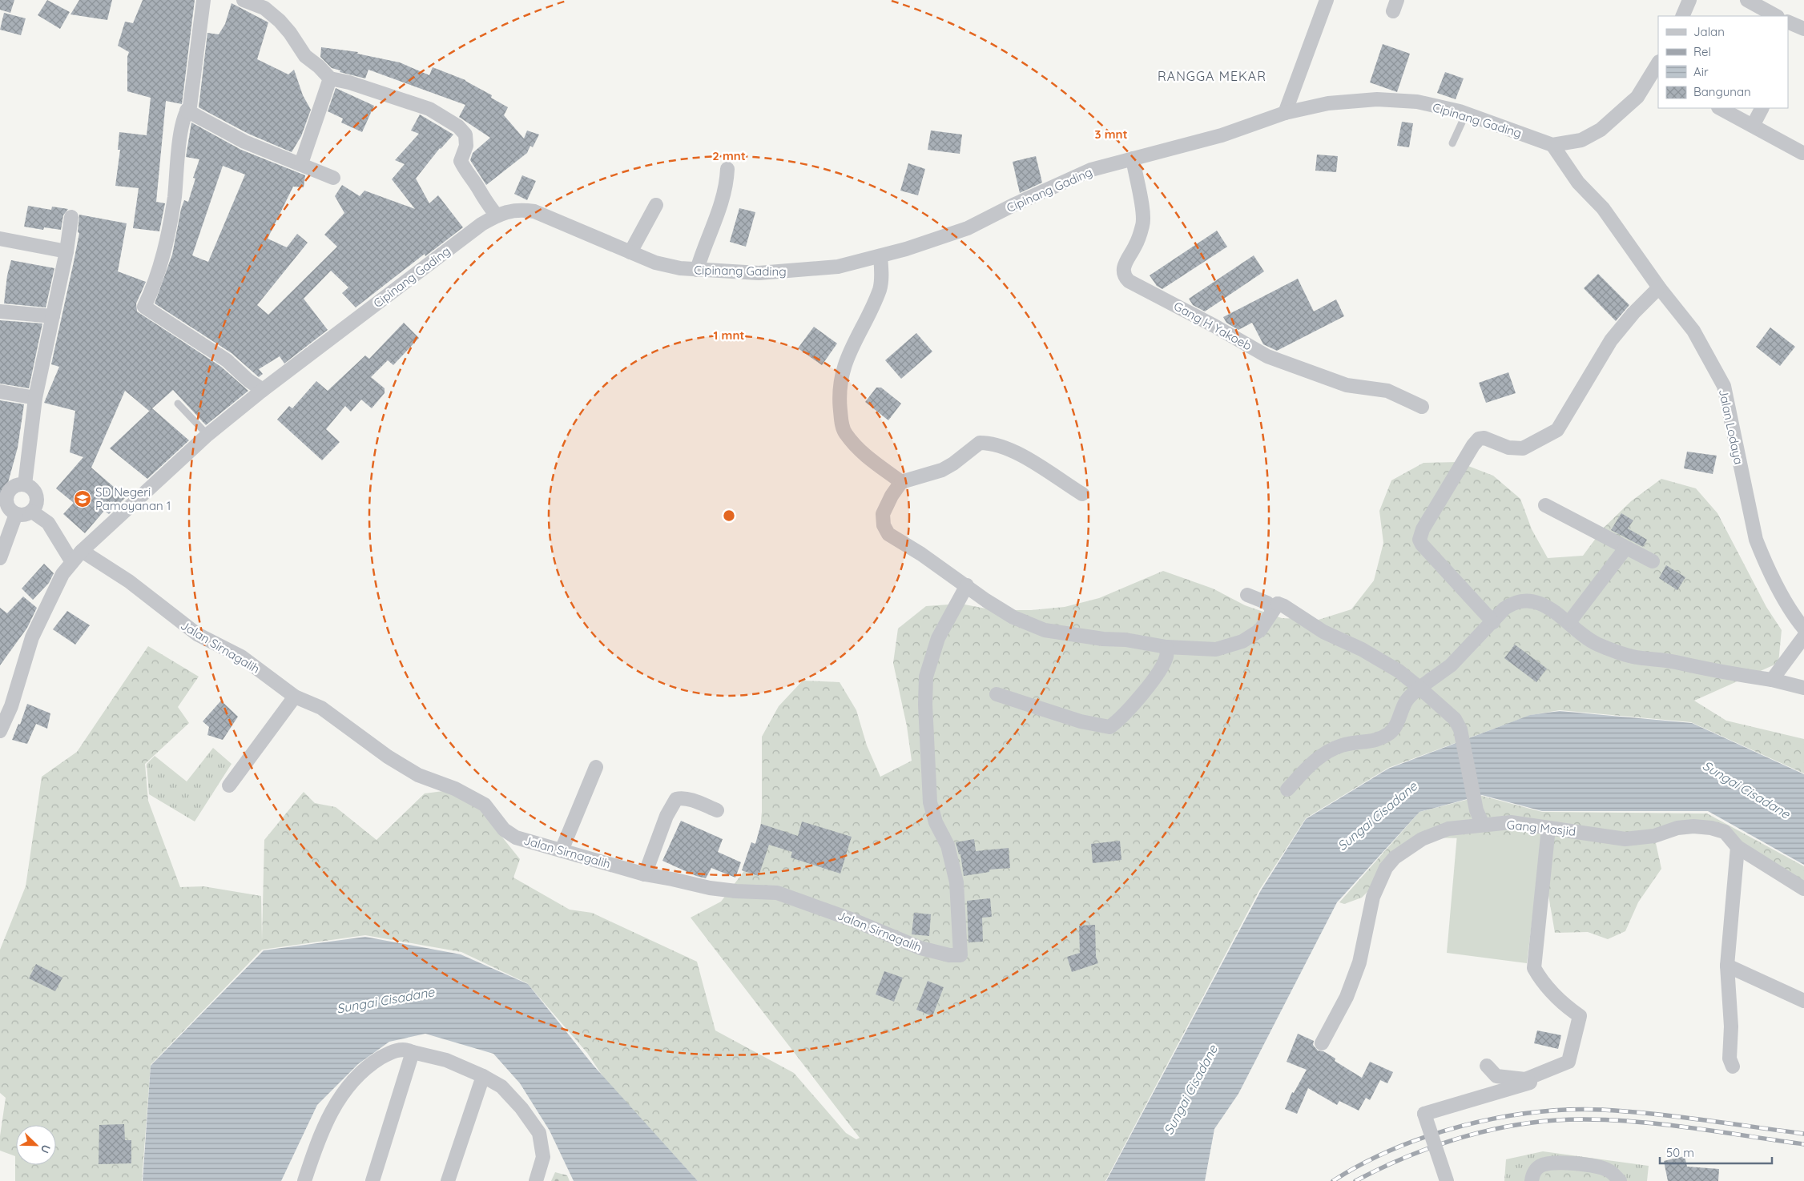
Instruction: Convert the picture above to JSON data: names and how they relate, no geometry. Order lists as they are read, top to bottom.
{
  "streets": {
    "street": [
      "Cipinang Gading",
      "Gang H Yakoeb",
      "Jalan Lodaya",
      "Jalan Sirnagalih",
      "Gang Masjid"
    ]
  },
  "crossings": [
    ["Cipinang Gading", "Gang H Yakoeb"],
    ["Cipinang Gading", "Jalan Lodaya"],
    ["Cipinang Gading", "Jalan Sirnagalih"]
  ],
  "districts": ["RANGGA MEKAR"],
  "water": ["Sungai Cisadane"],
  "places": {
    "school or university": ["SD Negeri Pamoyanan 1"]
  },
  "legend": [
    "Jalan",
    "Rel",
    "Air",
    "Bangunan"
  ],
  "scale_bar": "50 m",
  "north": "bottom right",
  "rings": ["3 mnt", "2 mnt", "1 mnt"]
}
